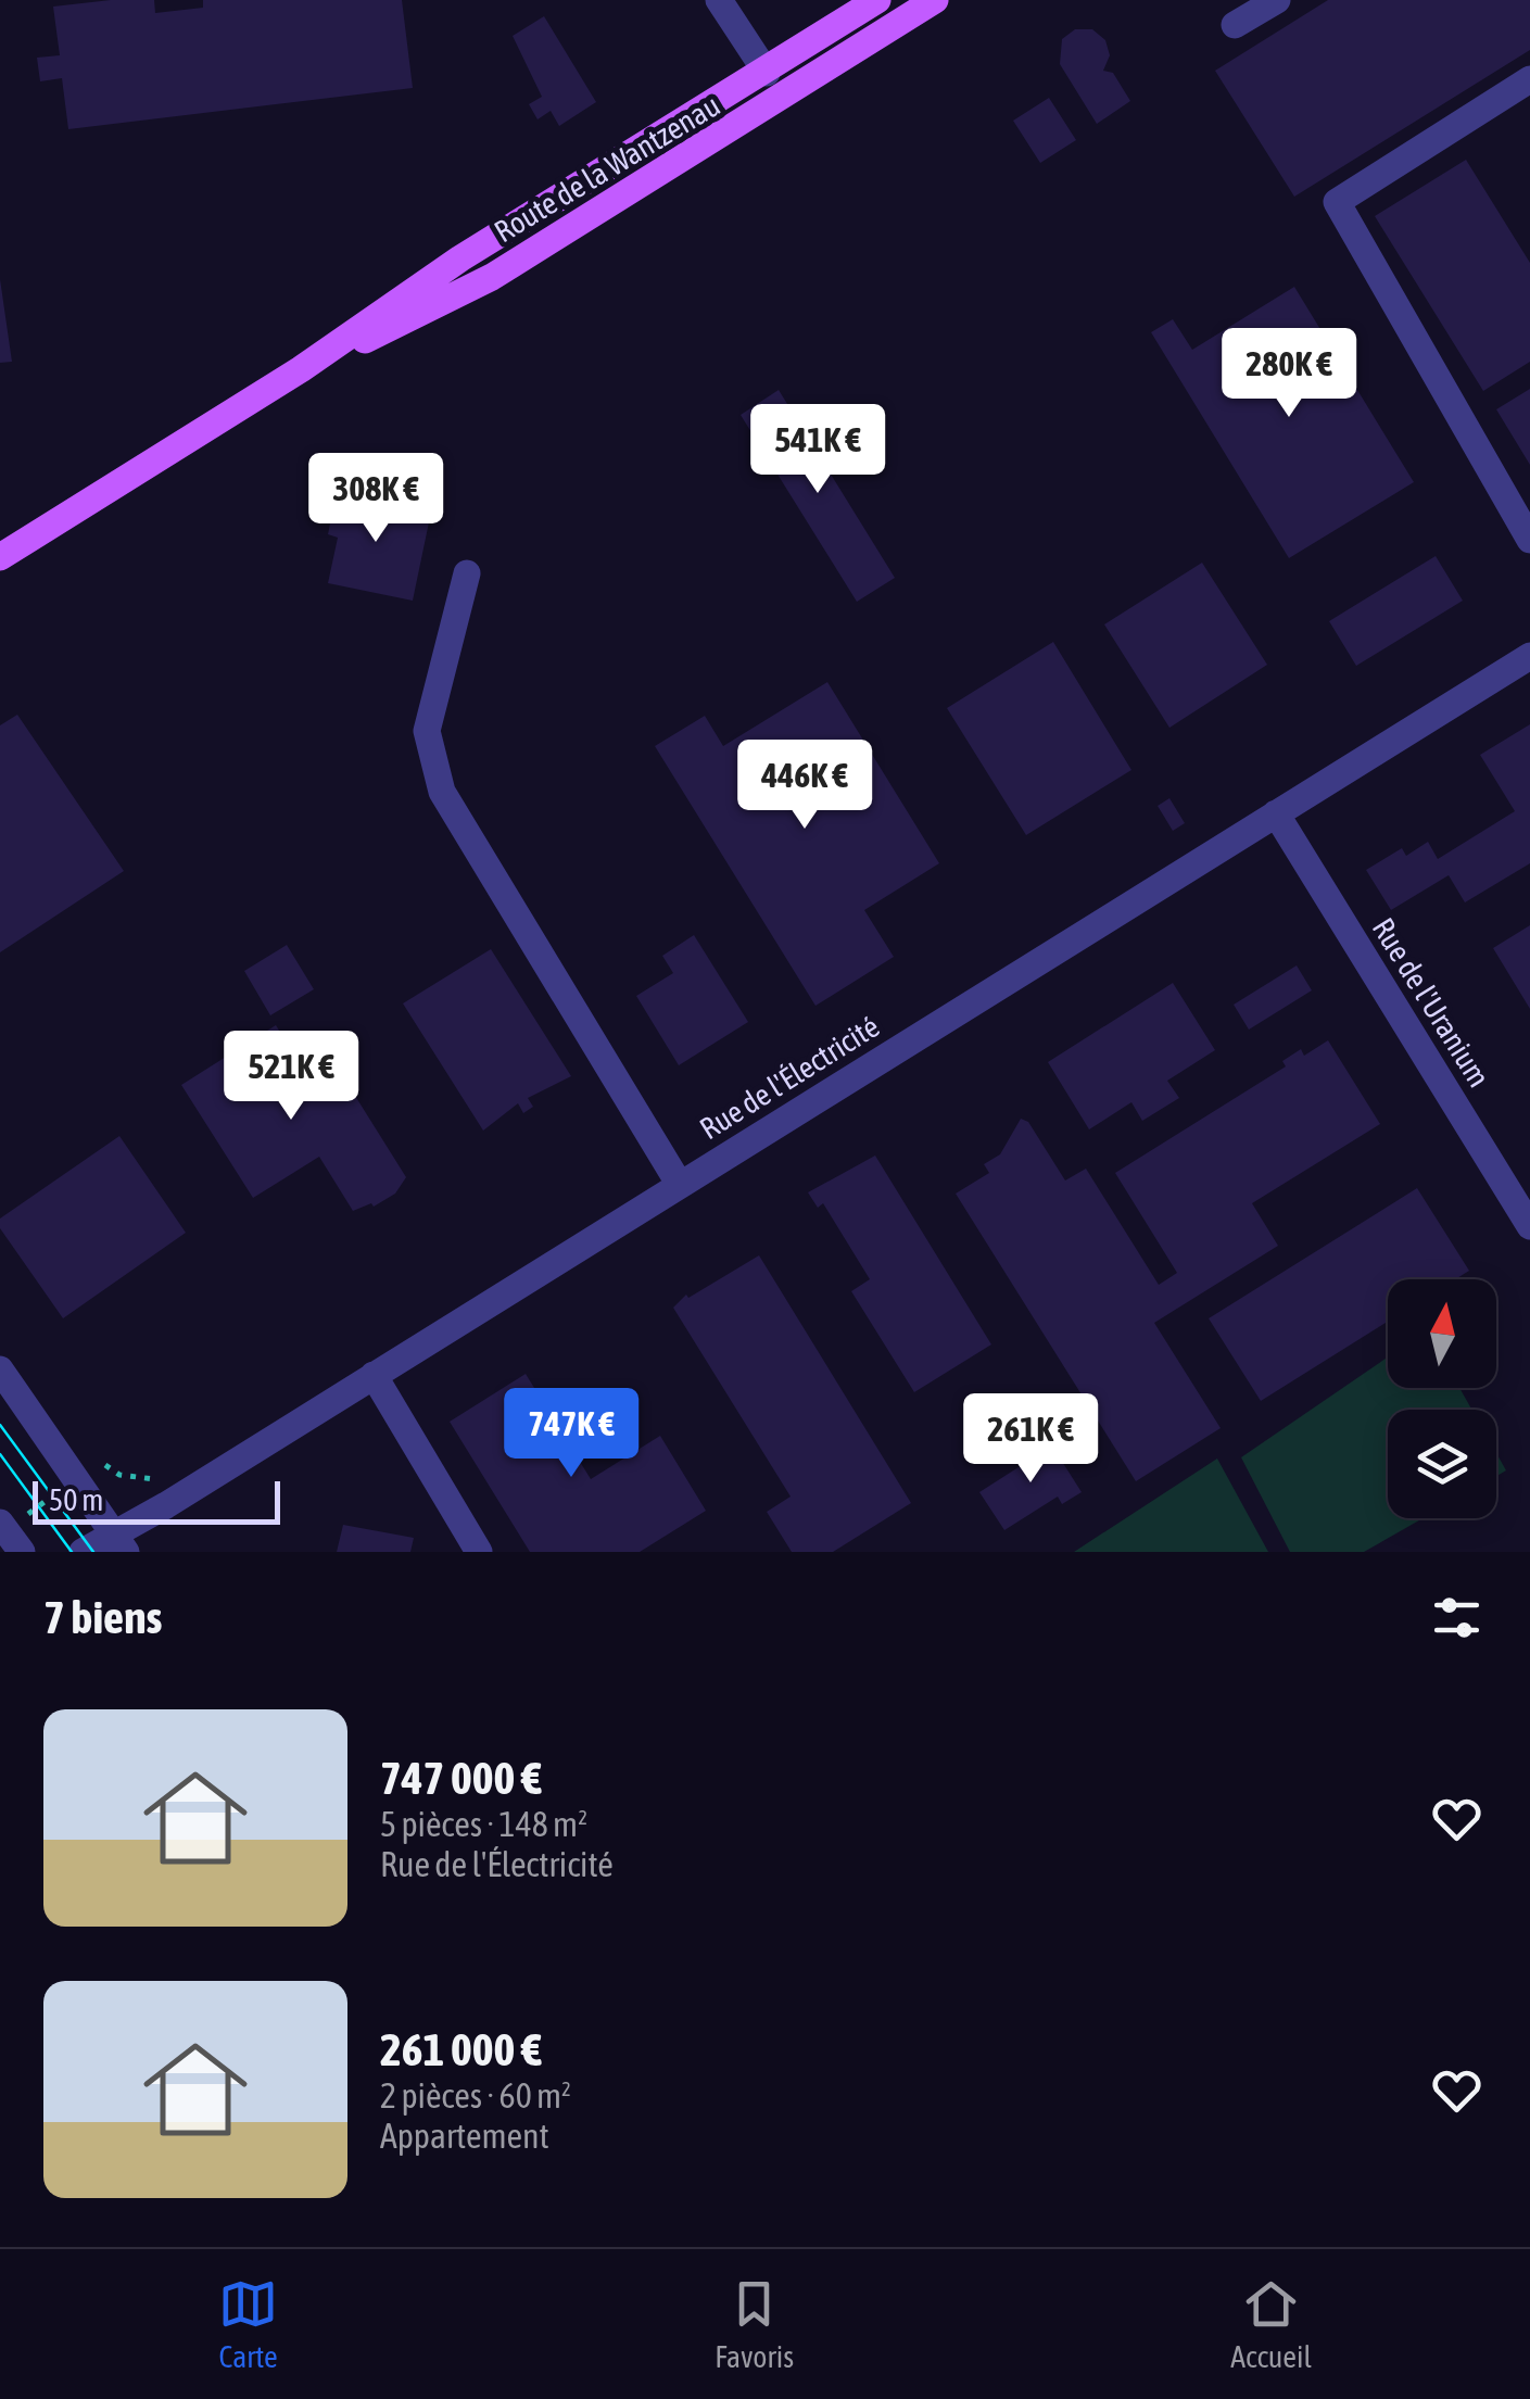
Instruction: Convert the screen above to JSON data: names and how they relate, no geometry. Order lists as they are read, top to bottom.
{
  "streets": {
    "main road": ["Route de la Wantzenau"],
    "street": ["Rue de l'Uranium", "Rue de l'Électricité"]
  },
  "crossings": [
    ["Rue de l'Uranium", "Rue de l'Électricité"]
  ],
  "scale_bar": "50 m",
  "north": "top",
  "page": {
    "price": [
      "280K €",
      "541K €",
      "308K €",
      "446K €",
      "521K €",
      "747K €",
      "261K €"
    ],
    "scale": "50 m",
    "heading": "7 biens",
    "list": [
      {
        "name": "747 000 €",
        "note": "5 pièces · 148 m² · Rue de l'Électricité"
      },
      {
        "name": "261 000 €",
        "note": "2 pièces · 60 m² · Appartement"
      }
    ],
    "tabs": ["Carte", "Favoris", "Accueil"]
  }
}
